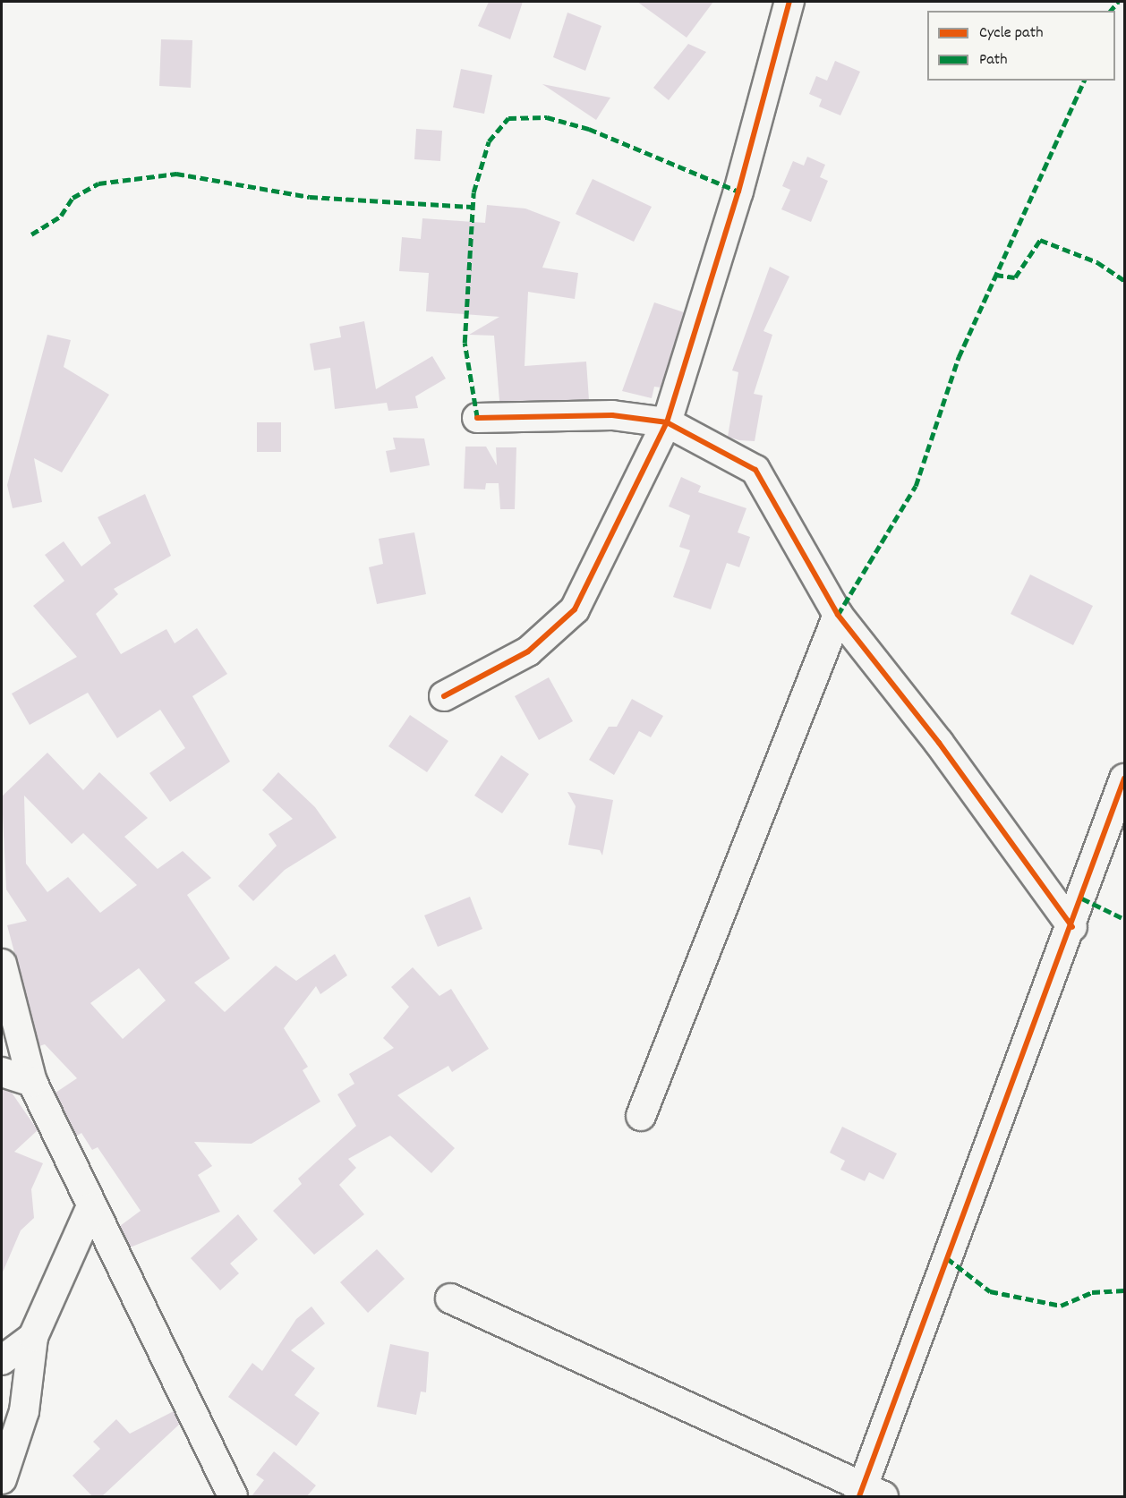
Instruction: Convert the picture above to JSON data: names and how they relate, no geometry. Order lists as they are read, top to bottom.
{
  "legend": ["Cycle path", "Path"]
}
